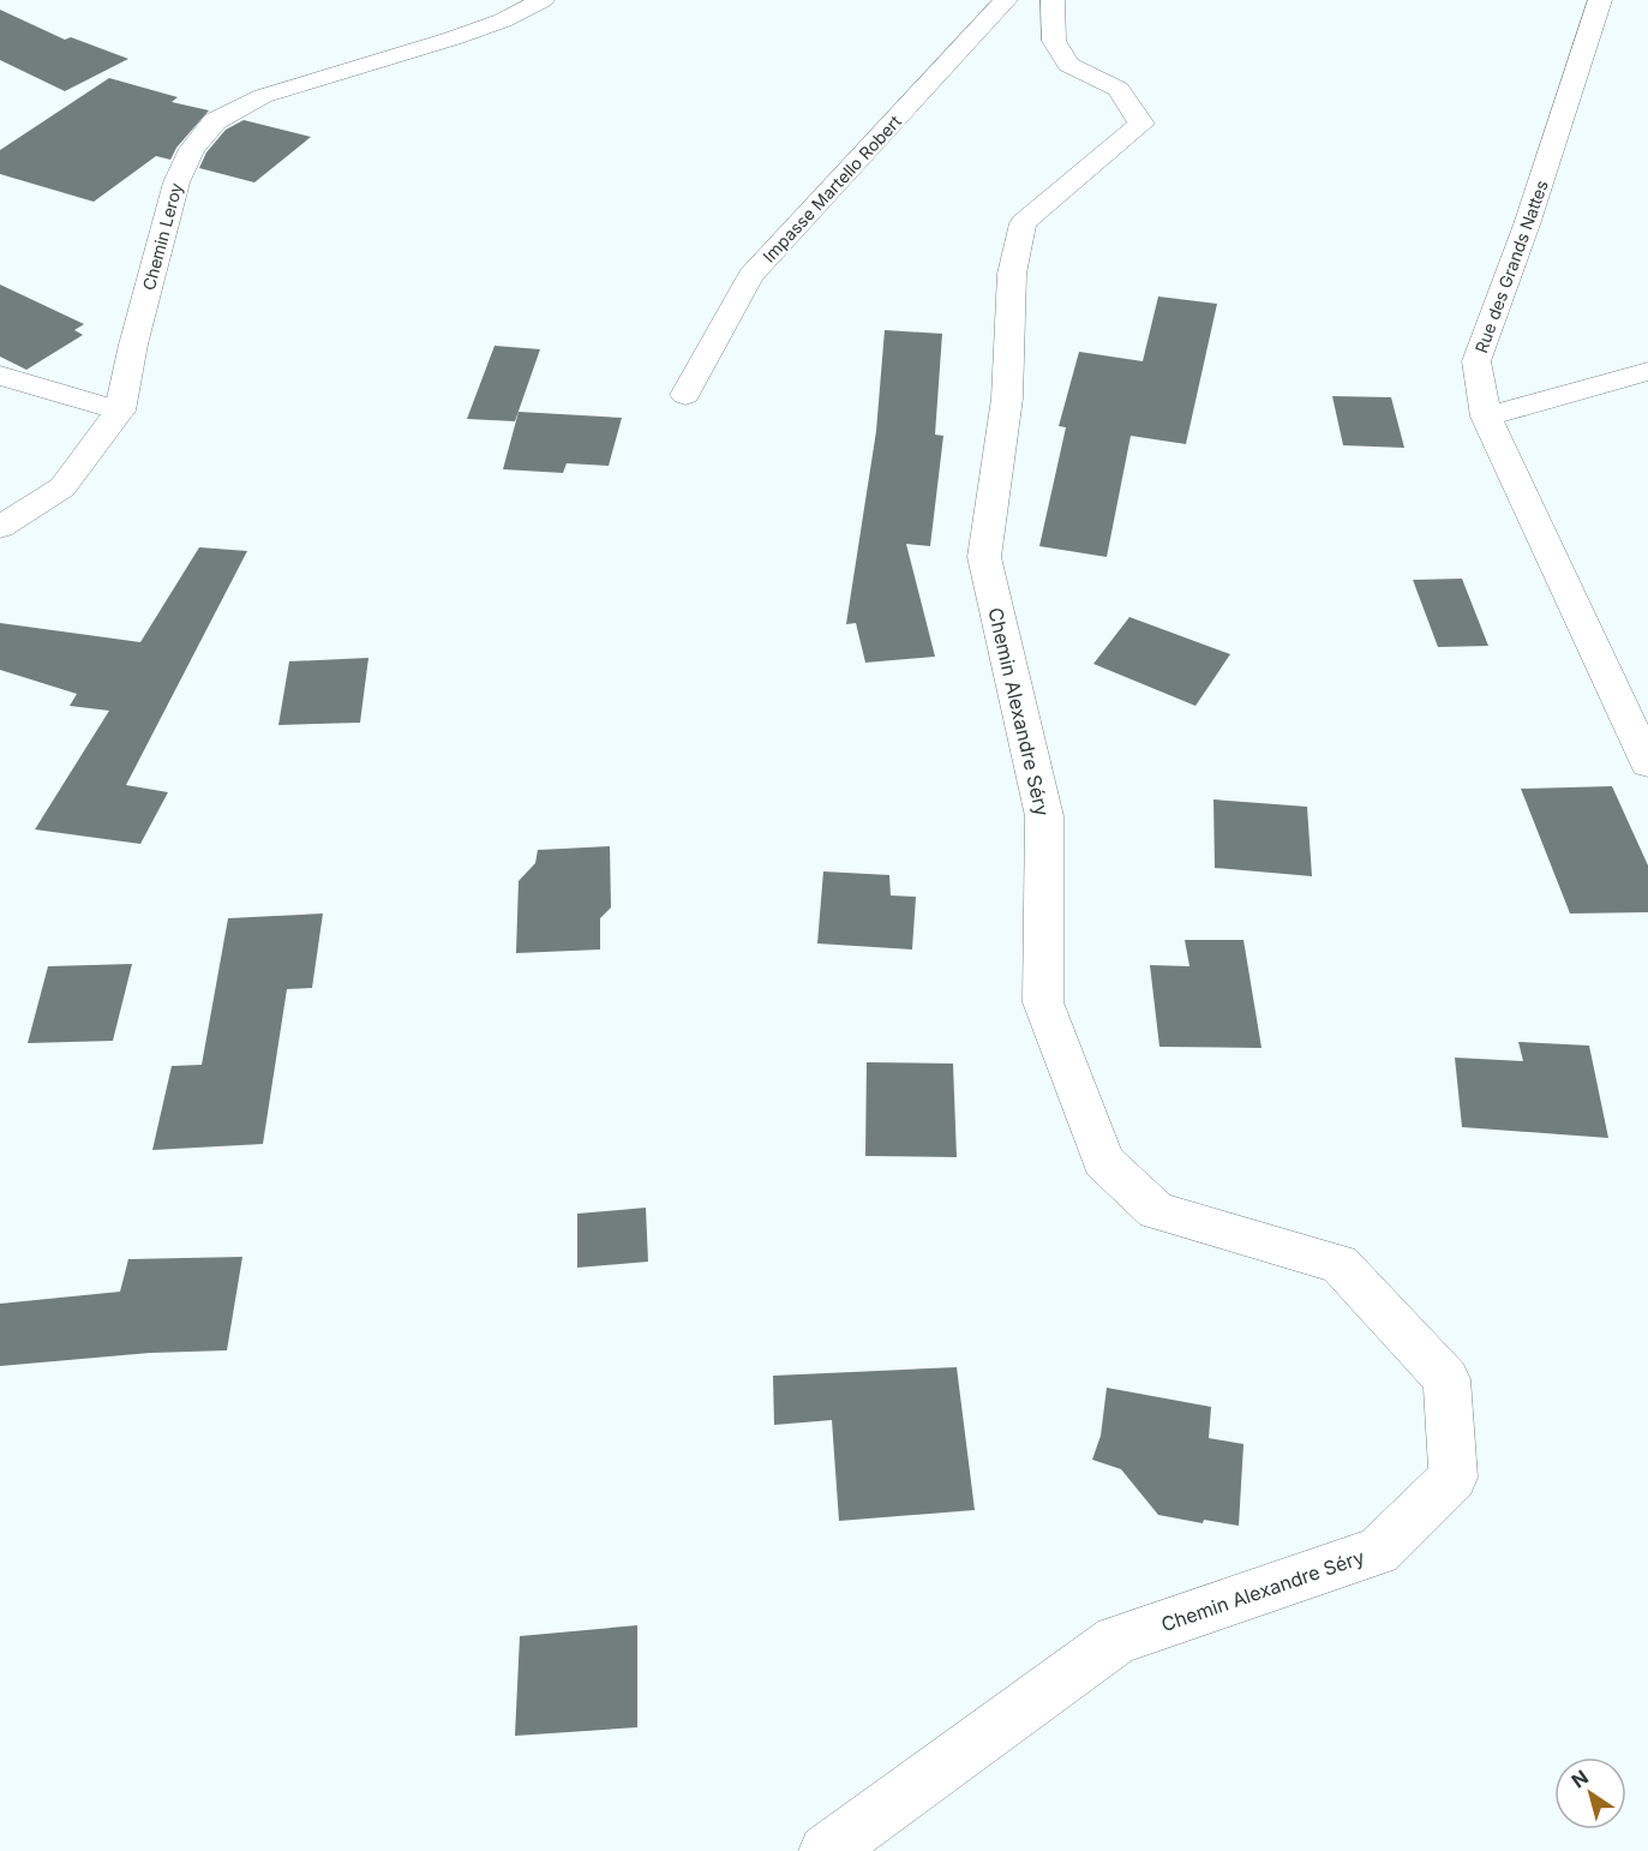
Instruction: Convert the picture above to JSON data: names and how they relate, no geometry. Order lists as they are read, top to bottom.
{
  "streets": {
    "street": [
      "Impasse Martello Robert",
      "Chemin Leroy",
      "Rue des Grands Nattes",
      "Chemin Alexandre Séry"
    ]
  },
  "north": "top left"
}
